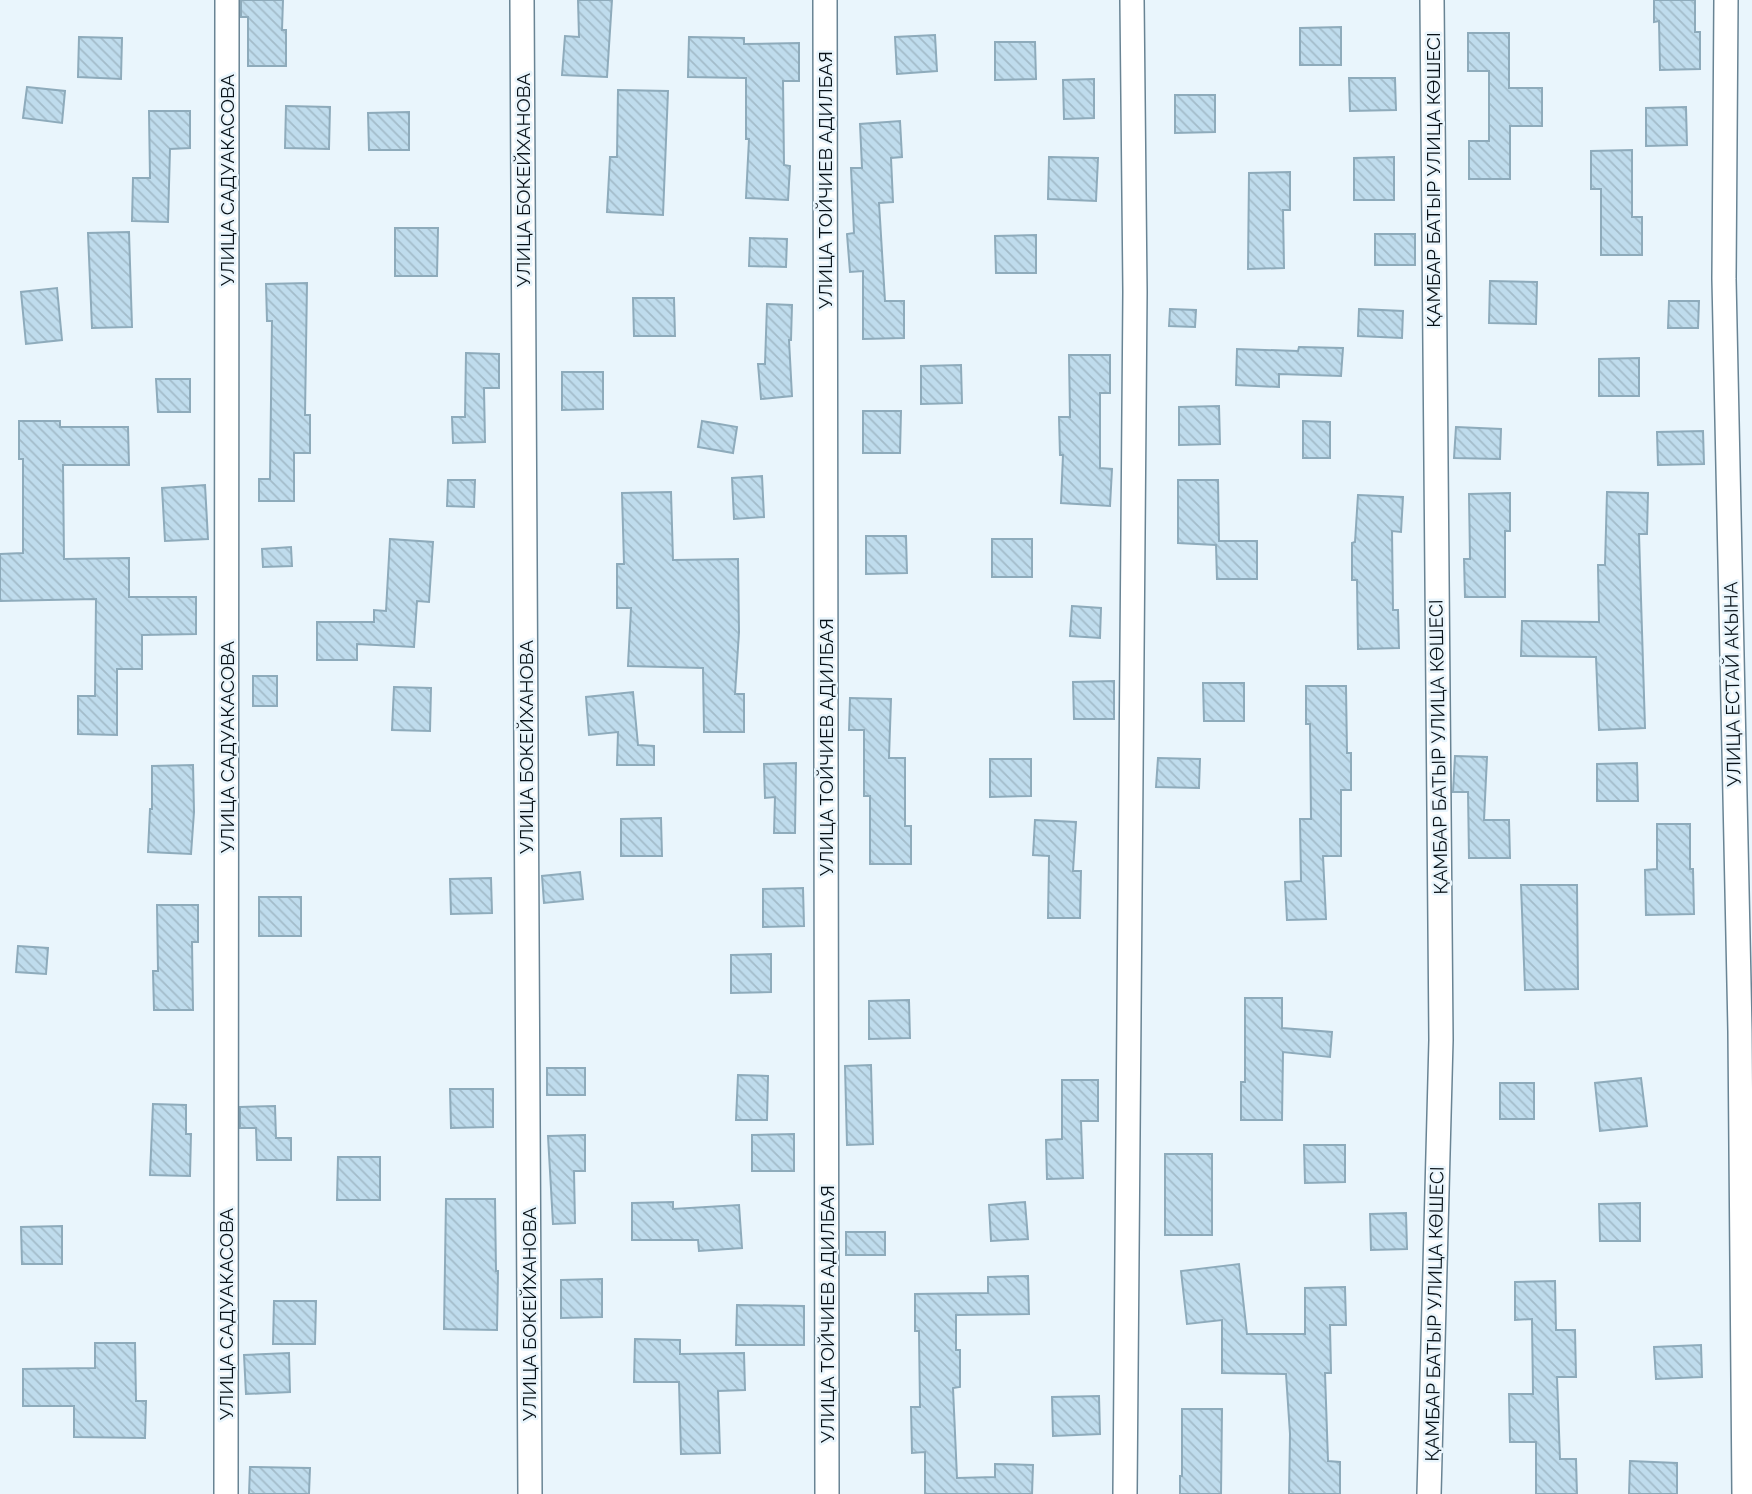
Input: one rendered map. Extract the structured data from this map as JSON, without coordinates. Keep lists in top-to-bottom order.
{
  "streets": {
    "street": [
      "УЛИЦА САДУАКАСОВА",
      "УЛИЦА БОКЕЙХАНОВА",
      "УЛИЦА ТОЙЧИЕВ АДИЛБАЯ",
      "ҚАМБАР БАТЫР УЛИЦА КӨШЕСІ",
      "УЛИЦА ЕСТАЙ АКЫНА"
    ]
  }
}
